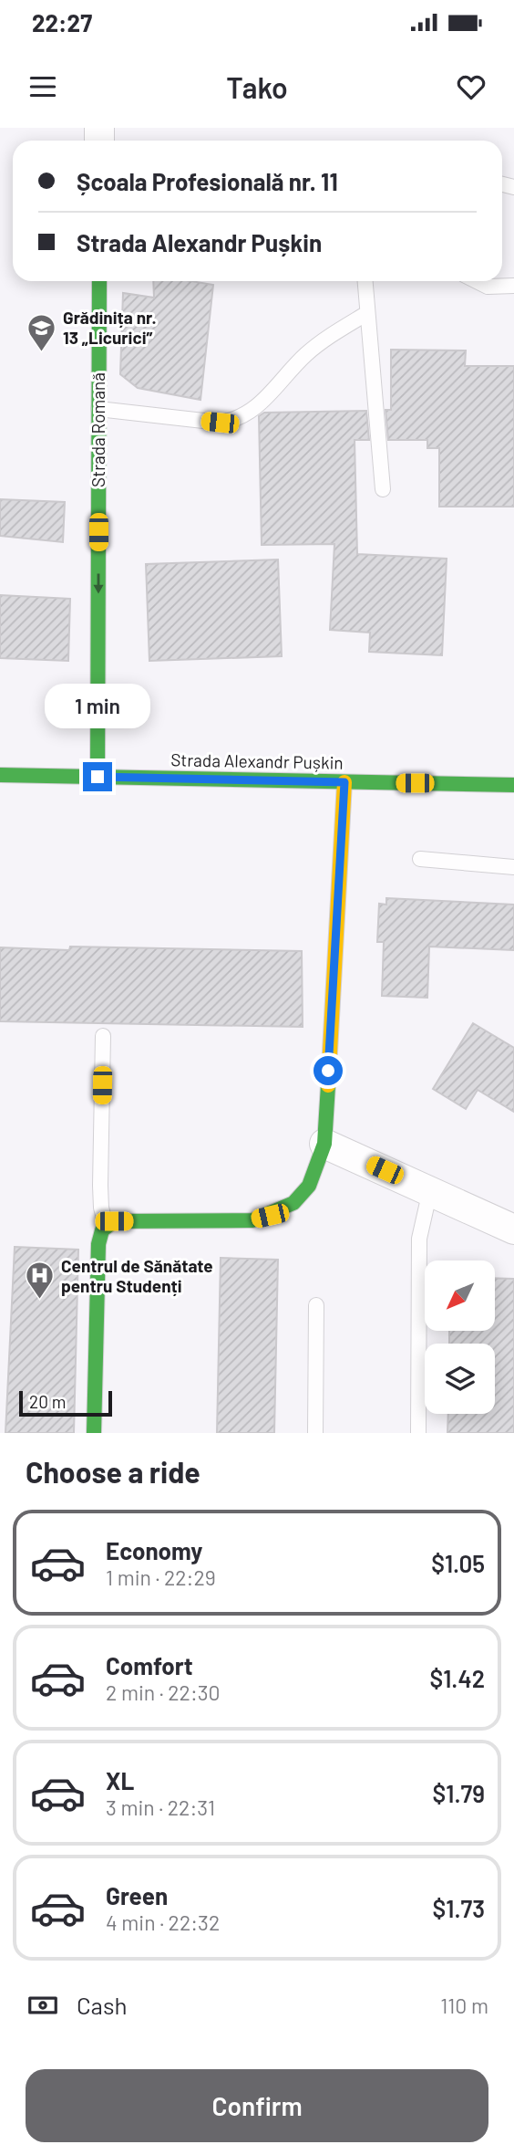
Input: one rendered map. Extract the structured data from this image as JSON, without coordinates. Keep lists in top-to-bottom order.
{
  "streets": {
    "street": ["Strada Romană", "Strada Alexandr Pușkin"]
  },
  "crossings": [
    ["Strada Romană", "Strada Alexandr Pușkin"]
  ],
  "one_way": ["Strada Romană"],
  "places": {
    "school or university": ["Grădinița nr. 13 „Licurici”"],
    "hospital": ["Centrul de Sănătate pentru Studenți"]
  },
  "scale_bar": "20 m",
  "north": "bottom left",
  "page": {
    "status": "22:27",
    "header": "Tako",
    "banner": ["Școala Profesională nr. 11", "Strada Alexandr Pușkin"],
    "bubble": "1 min",
    "scale": "20 m",
    "heading": "Choose a ride",
    "list": [
      {
        "name": "Economy",
        "note": "1 min · 22:29",
        "value": "$1.05"
      },
      {
        "name": "Comfort",
        "note": "2 min · 22:30",
        "value": "$1.42"
      },
      {
        "name": "XL",
        "note": "3 min · 22:31",
        "value": "$1.79"
      },
      {
        "name": "Green",
        "note": "4 min · 22:32",
        "value": "$1.73"
      }
    ],
    "pay": ["Cash", "110 m"],
    "buttons": "Confirm"
  }
}
